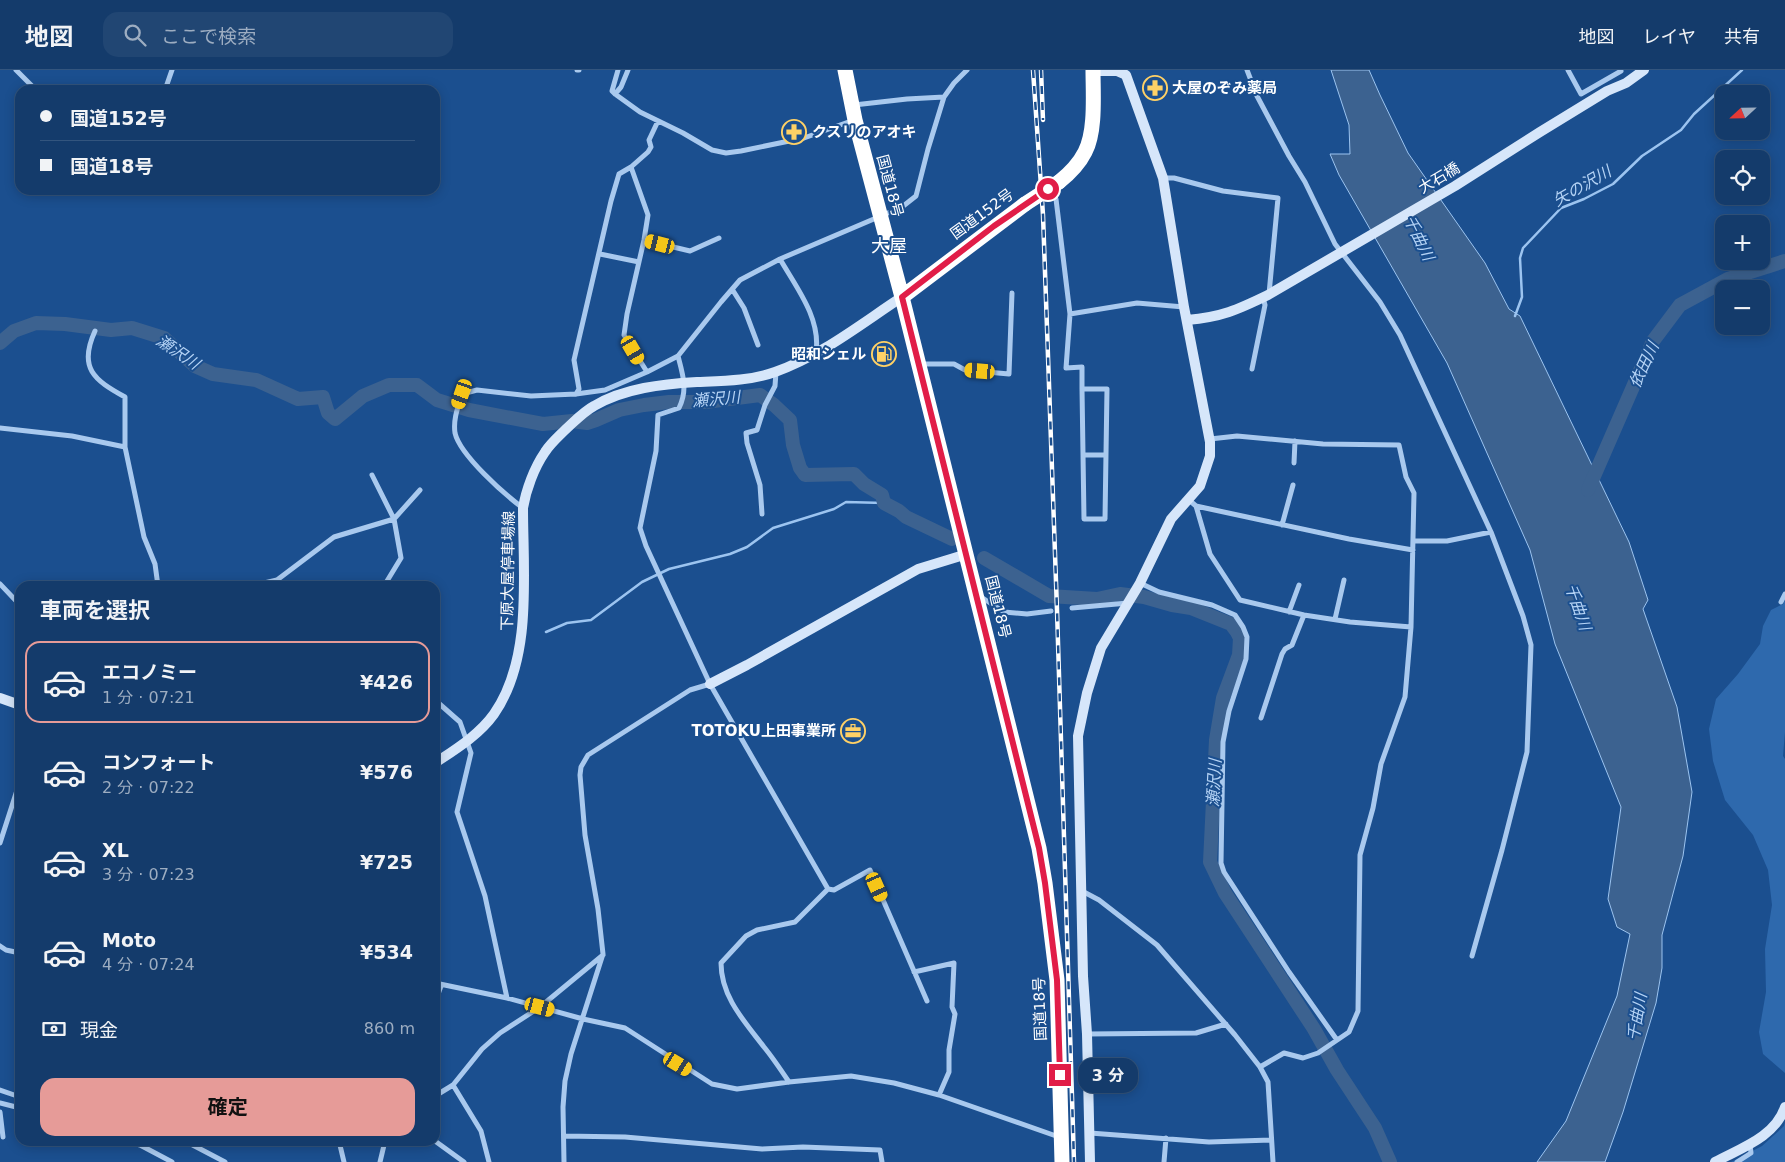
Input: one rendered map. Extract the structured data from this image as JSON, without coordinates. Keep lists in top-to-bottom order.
{
  "streets": {
    "highway": ["国道18号", "国道152号"],
    "street": ["大石橋", "下原大屋停車場線"]
  },
  "crossings": [
    ["国道18号", "国道152号"],
    ["国道18号", "下原大屋停車場線"],
    ["国道152号", "下原大屋停車場線"]
  ],
  "districts": ["大屋"],
  "water": [
    "矢の沢川",
    "千曲川",
    "瀬沢川",
    "依田川"
  ],
  "places": {
    "pharmacy": ["大屋のぞみ薬局", "クスリのアオキ"],
    "fuel station": ["昭和シェル"],
    "office": ["TOTOKU上田事業所"]
  },
  "north": "left",
  "page": {
    "header": "地図",
    "search": "ここで検索",
    "nav": ["地図", "レイヤ", "共有"],
    "map_buttons": ["+", "−"],
    "banner": ["国道152号", "国道18号"],
    "heading": "車両を選択",
    "list": [
      {
        "name": "エコノミー",
        "note": "1 分 · 07:21",
        "value": "¥426"
      },
      {
        "name": "コンフォート",
        "note": "2 分 · 07:22",
        "value": "¥576"
      },
      {
        "name": "XL",
        "note": "3 分 · 07:23",
        "value": "¥725"
      },
      {
        "name": "Moto",
        "note": "4 分 · 07:24",
        "value": "¥534"
      }
    ],
    "pay": ["現金", "860 m"],
    "bubble": "3 分",
    "buttons": "確定"
  }
}
